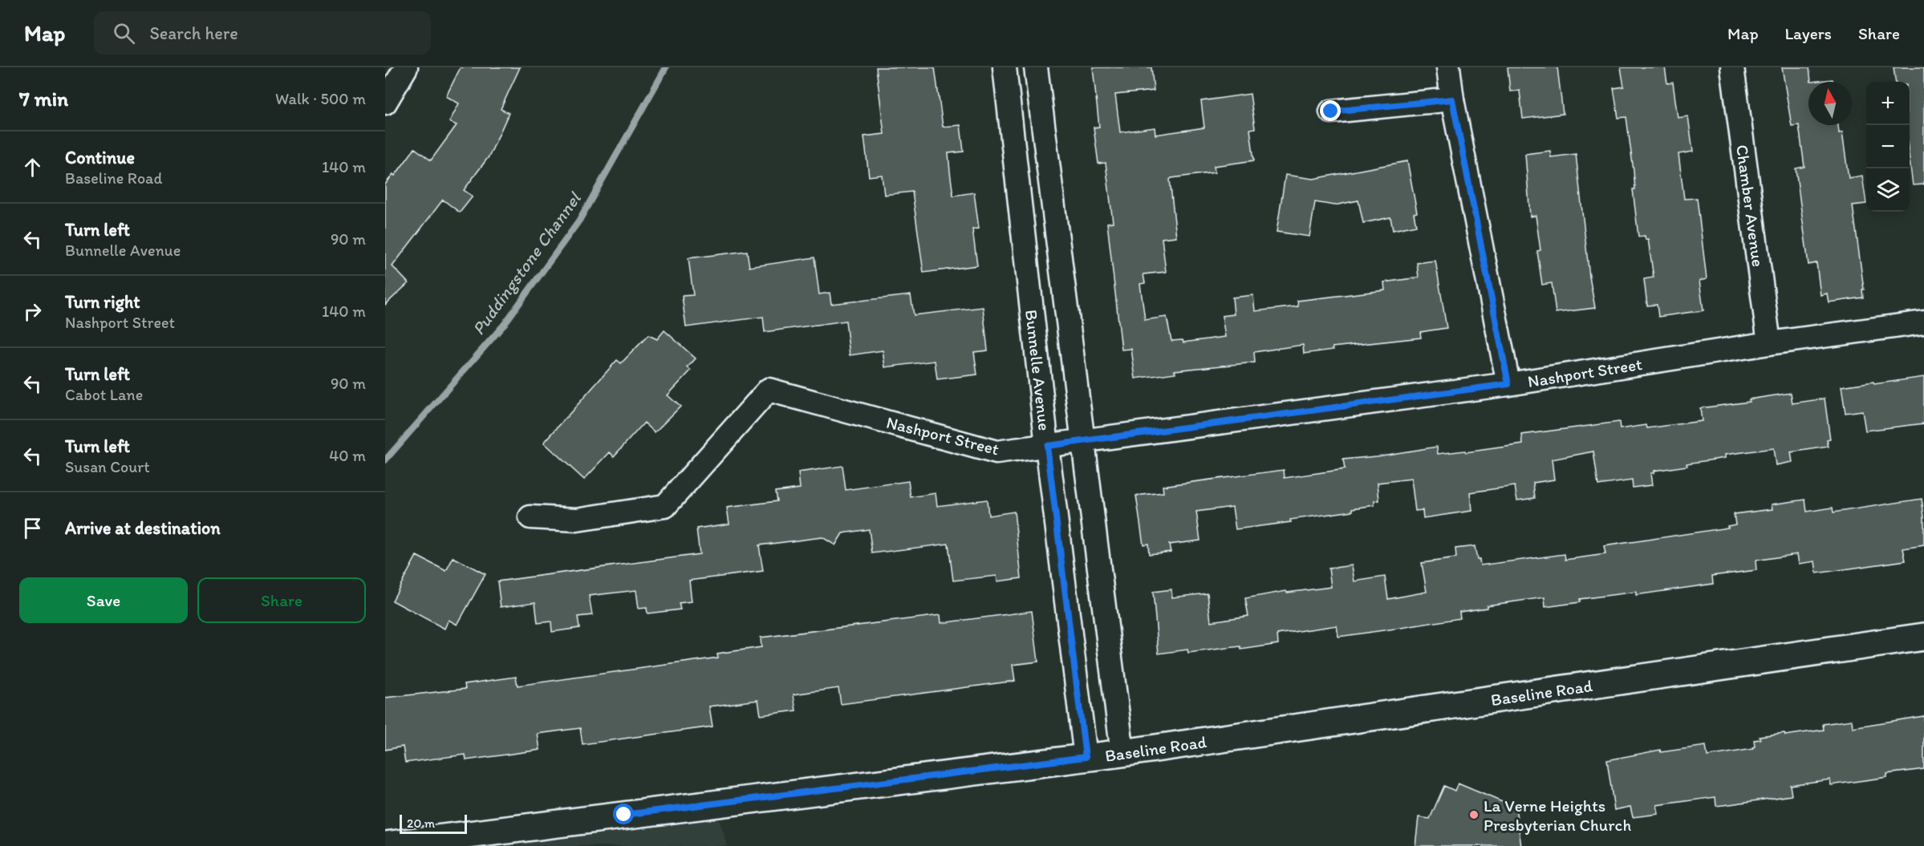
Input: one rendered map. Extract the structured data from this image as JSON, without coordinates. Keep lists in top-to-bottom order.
{
  "streets": {
    "main road": ["Baseline Road"],
    "street": ["Chamber Avenue", "Bunnelle Avenue", "Nashport Street"]
  },
  "crossings": [
    ["Chamber Avenue", "Nashport Street"],
    ["Bunnelle Avenue", "Nashport Street"],
    ["Bunnelle Avenue", "Baseline Road"]
  ],
  "water": ["Puddingstone Channel"],
  "places": ["La Verne Heights Presbyterian Church"],
  "scale_bar": "20 m",
  "north": "top",
  "page": {
    "header": "Map",
    "search": "Search here",
    "nav": ["Map", "Layers", "Share"],
    "heading": ["7 min", "Walk · 500 m"],
    "map_buttons": ["+", "−"],
    "list": [
      ["Continue", "Baseline Road", "140 m"],
      ["Turn left", "Bunnelle Avenue", "90 m"],
      ["Turn right", "Nashport Street", "140 m"],
      ["Turn left", "Cabot Lane", "90 m"],
      ["Turn left", "Susan Court", "40 m"],
      "Arrive at destination"
    ],
    "buttons": ["Save", "Share"],
    "scale": "20 m"
  }
}
